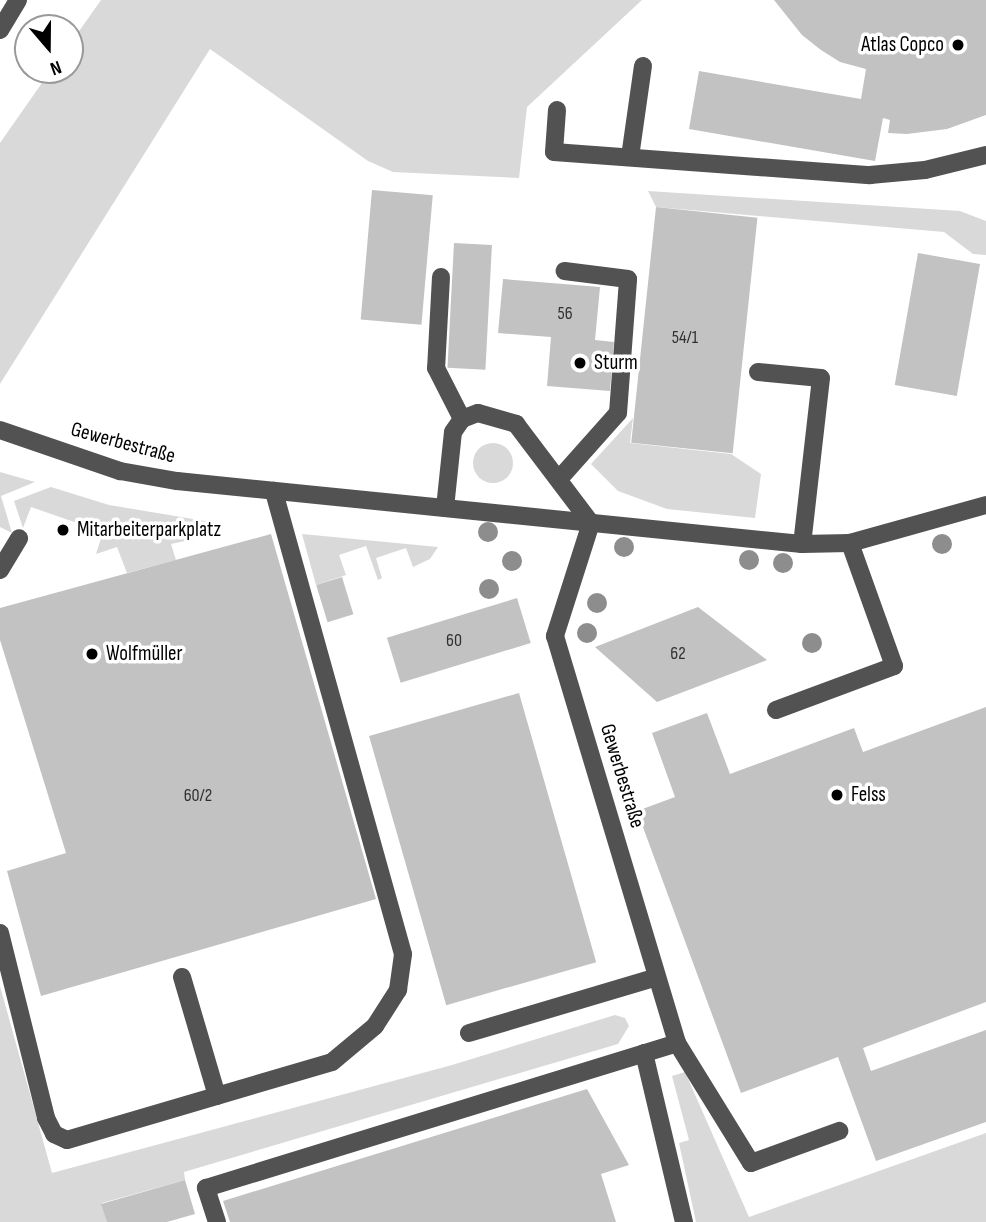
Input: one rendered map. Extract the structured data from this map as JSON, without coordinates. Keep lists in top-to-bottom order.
{
  "streets": {
    "street": ["Gewerbestraße"]
  },
  "places": [
    "Atlas Copco",
    "Sturm",
    "Mitarbeiterparkplatz",
    "Wolfmüller",
    "Felss"
  ],
  "house_numbers": [
    "56",
    "54/1",
    "60",
    "62",
    "60/2"
  ],
  "north": "bottom"
}
